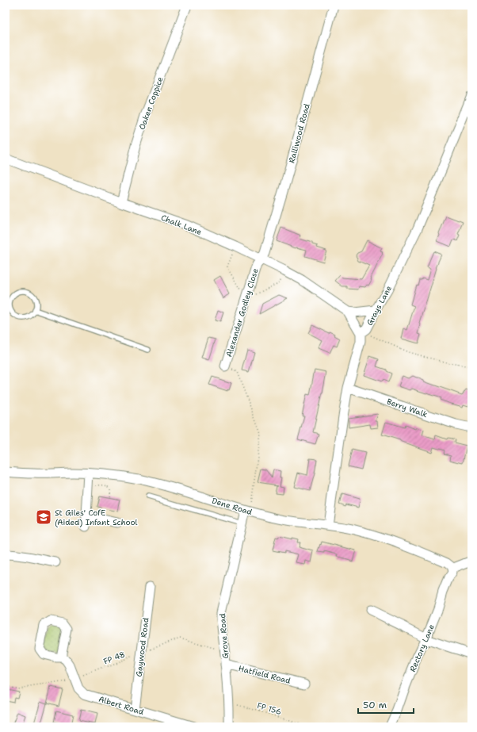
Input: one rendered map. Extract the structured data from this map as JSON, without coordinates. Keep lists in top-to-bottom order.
{
  "streets": {
    "street": [
      "Oaken Coppice",
      "Ralliwood Road",
      "Chalk Lane",
      "Grays Lane",
      "Alexander Godley Close",
      "Berry Walk",
      "Dene Road",
      "Grove Road",
      "Gaywood Road",
      "Rectory Lane",
      "Hatfield Road",
      "Albert Road"
    ],
    "path": ["FP 48", "FP 156"]
  },
  "crossings": [
    ["Oaken Coppice", "Chalk Lane"],
    ["Ralliwood Road", "Chalk Lane"],
    ["Ralliwood Road", "Alexander Godley Close"],
    ["Chalk Lane", "Grays Lane"],
    ["Chalk Lane", "Alexander Godley Close"],
    ["Grays Lane", "Berry Walk"],
    ["Grays Lane", "Dene Road"],
    ["Dene Road", "Grove Road"],
    ["Dene Road", "Rectory Lane"],
    ["Grove Road", "FP 48"],
    ["Grove Road", "Hatfield Road"],
    ["Grove Road", "FP 156"],
    ["Gaywood Road", "FP 48"],
    ["Gaywood Road", "Albert Road"],
    ["FP 48", "Albert Road"]
  ],
  "places": {
    "school or university": ["St Giles' CofE (Aided) Infant School"]
  },
  "scale_bar": "50 m"
}
